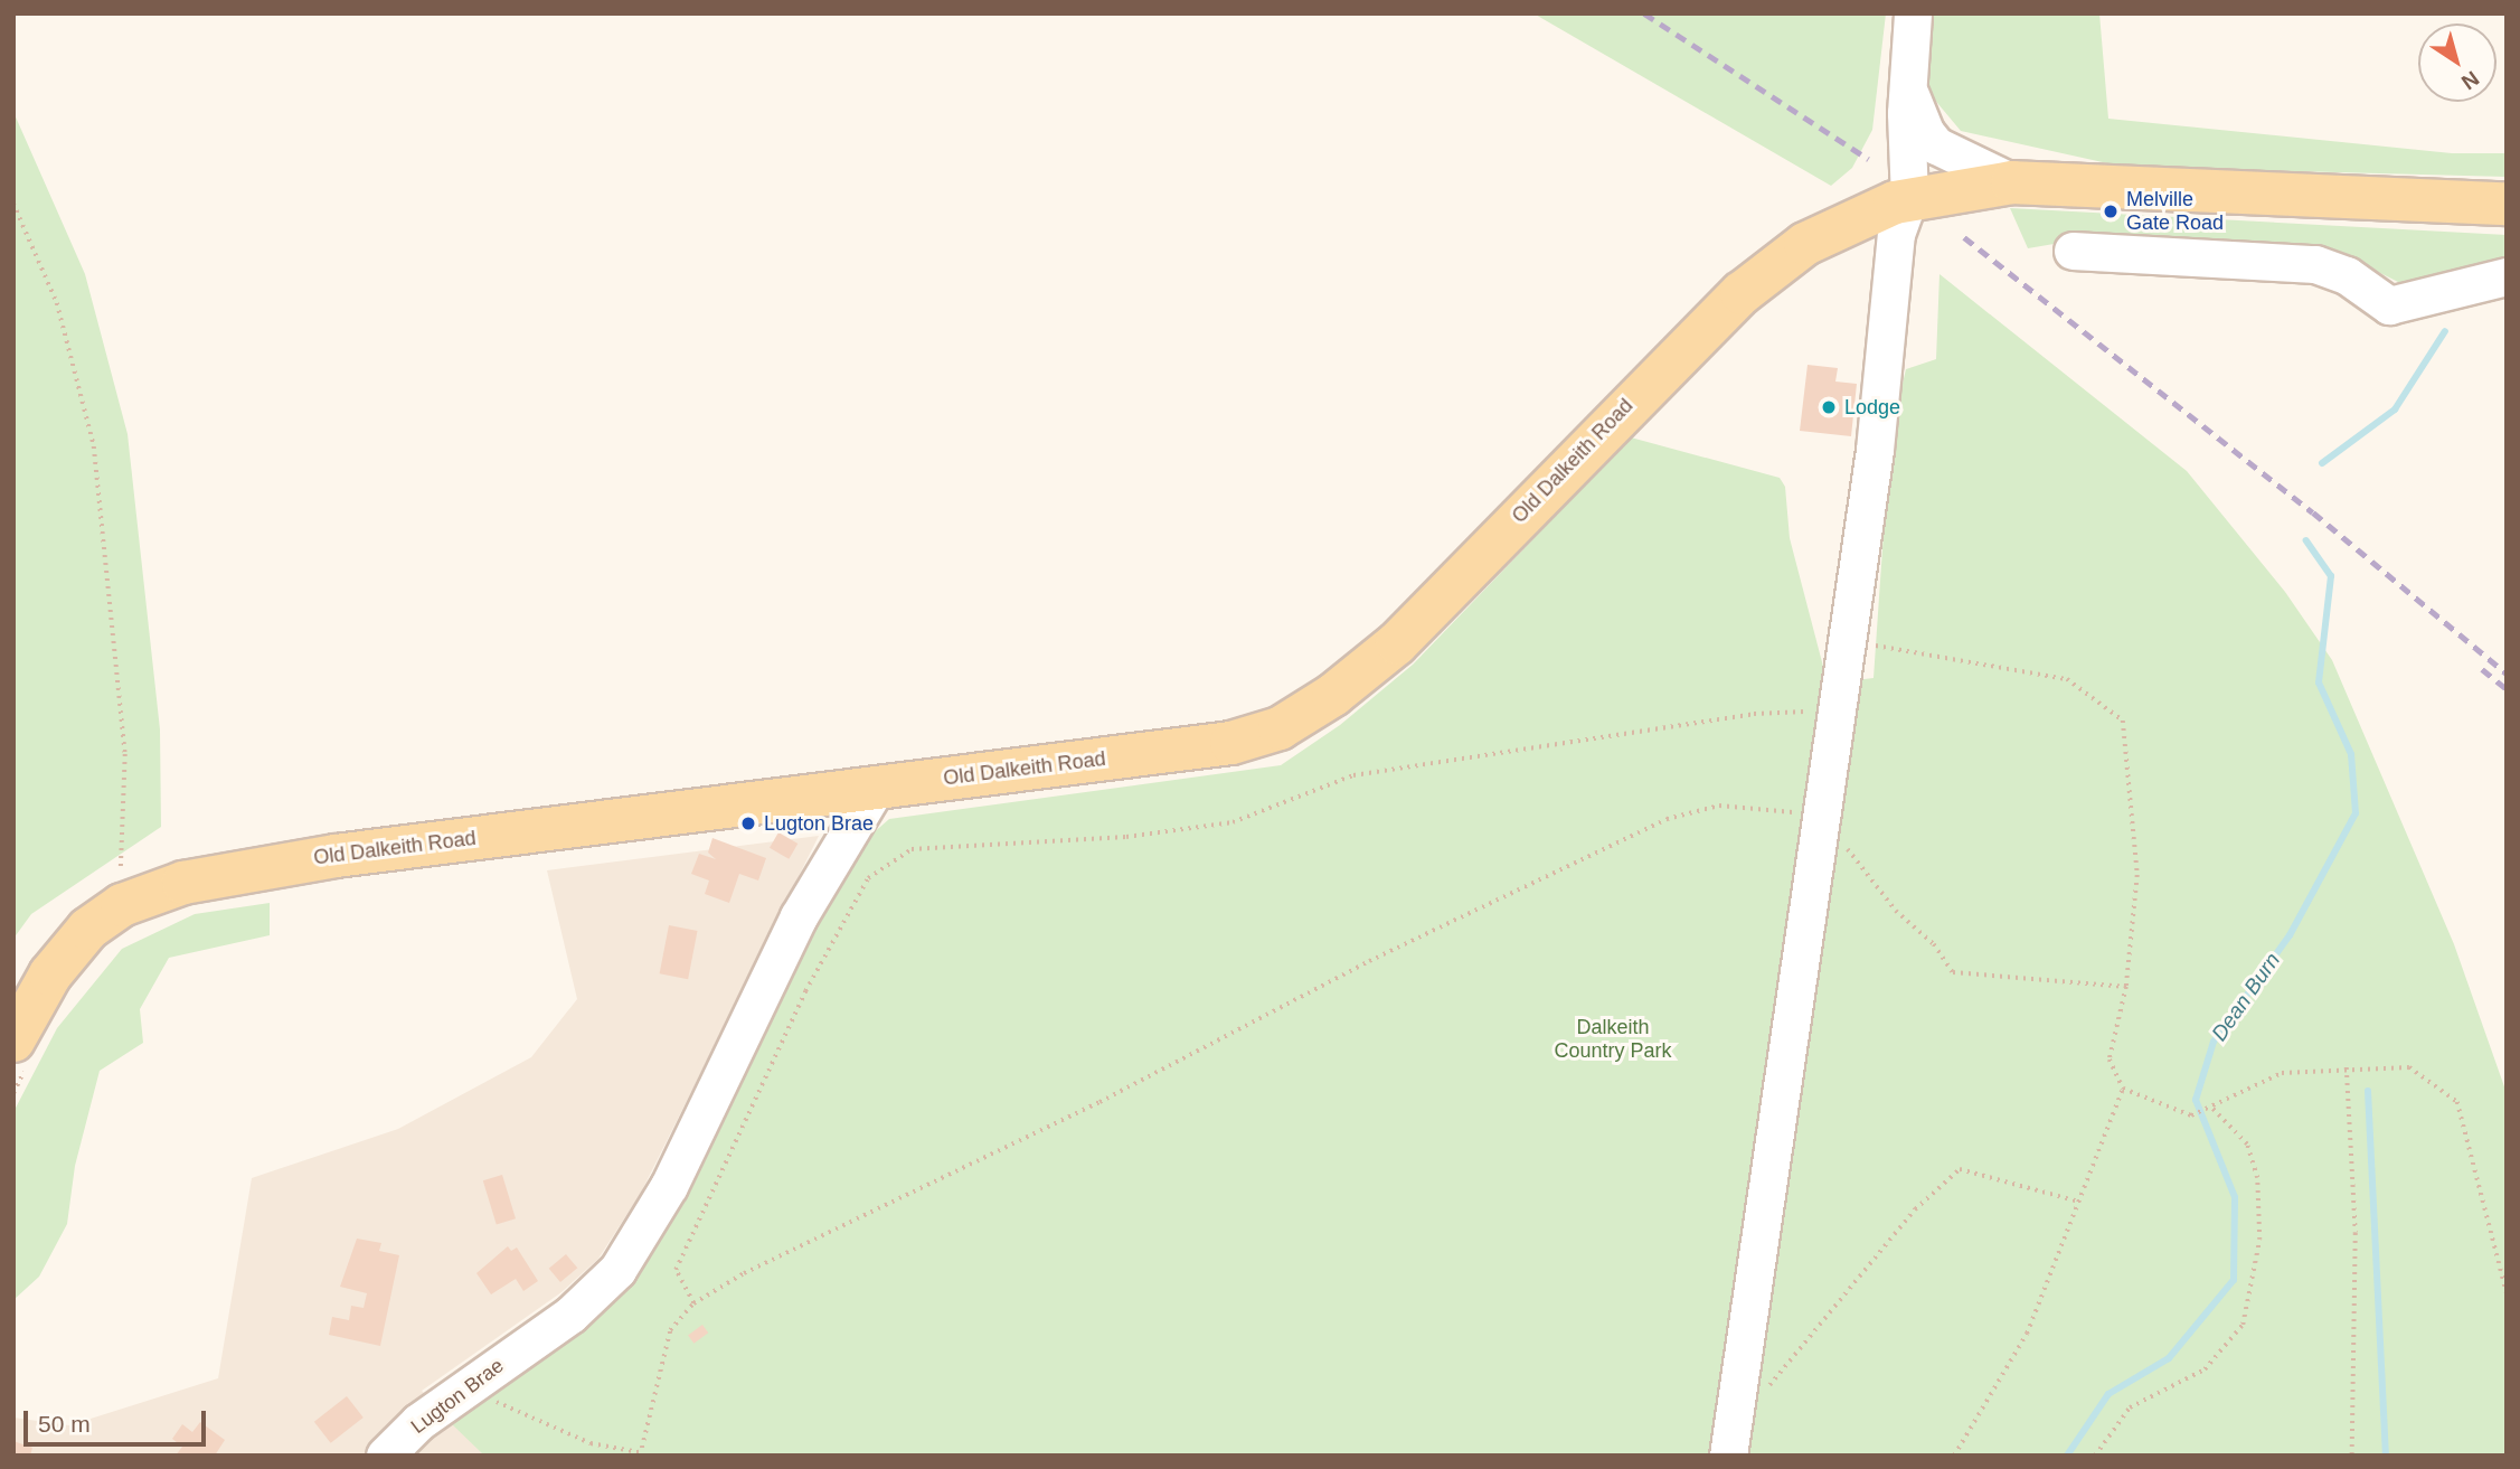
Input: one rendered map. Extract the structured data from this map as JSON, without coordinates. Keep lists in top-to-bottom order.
{
  "streets": {
    "main road": ["Old Dalkeith Road"],
    "street": ["Lugton Brae"]
  },
  "crossings": [
    ["Old Dalkeith Road", "Lugton Brae"]
  ],
  "water": ["Dean Burn"],
  "parks": ["Dalkeith Country Park"],
  "places": ["Melville Gate Road", "Lodge", "Lugton Brae"],
  "scale_bar": "50 m",
  "north": "bottom right"
}
